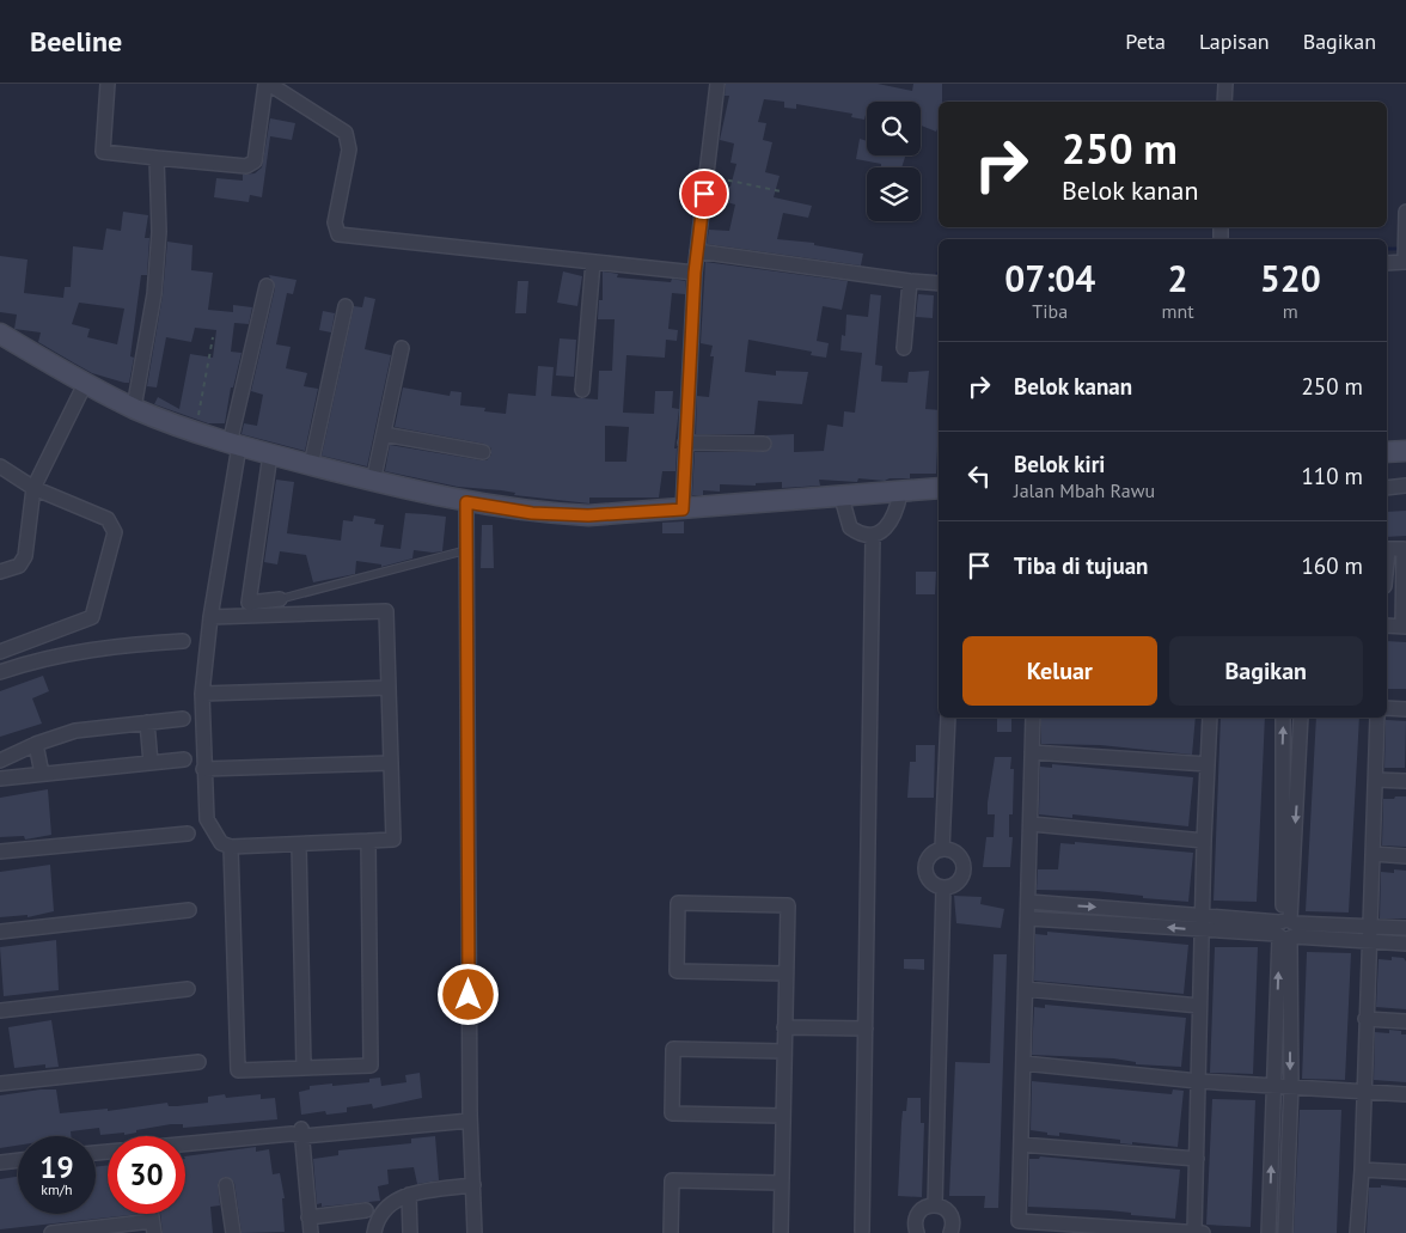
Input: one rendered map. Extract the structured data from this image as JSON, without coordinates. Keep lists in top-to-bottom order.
{
  "page": {
    "header": "Beeline",
    "nav": ["Peta", "Lapisan", "Bagikan"],
    "turn": ["250 m", "Belok kanan"],
    "eta": [
      "07:04",
      "Tiba",
      "2",
      "mnt",
      "520",
      "m"
    ],
    "list": [
      {
        "name": "Belok kanan",
        "value": "250 m"
      },
      {
        "name": "Belok kiri",
        "note": "Jalan Mbah Rawu",
        "value": "110 m"
      },
      {
        "name": "Tiba di tujuan",
        "value": "160 m"
      }
    ],
    "buttons": ["Keluar", "Bagikan"],
    "speed": "19 km/h",
    "limit": "30"
  }
}
